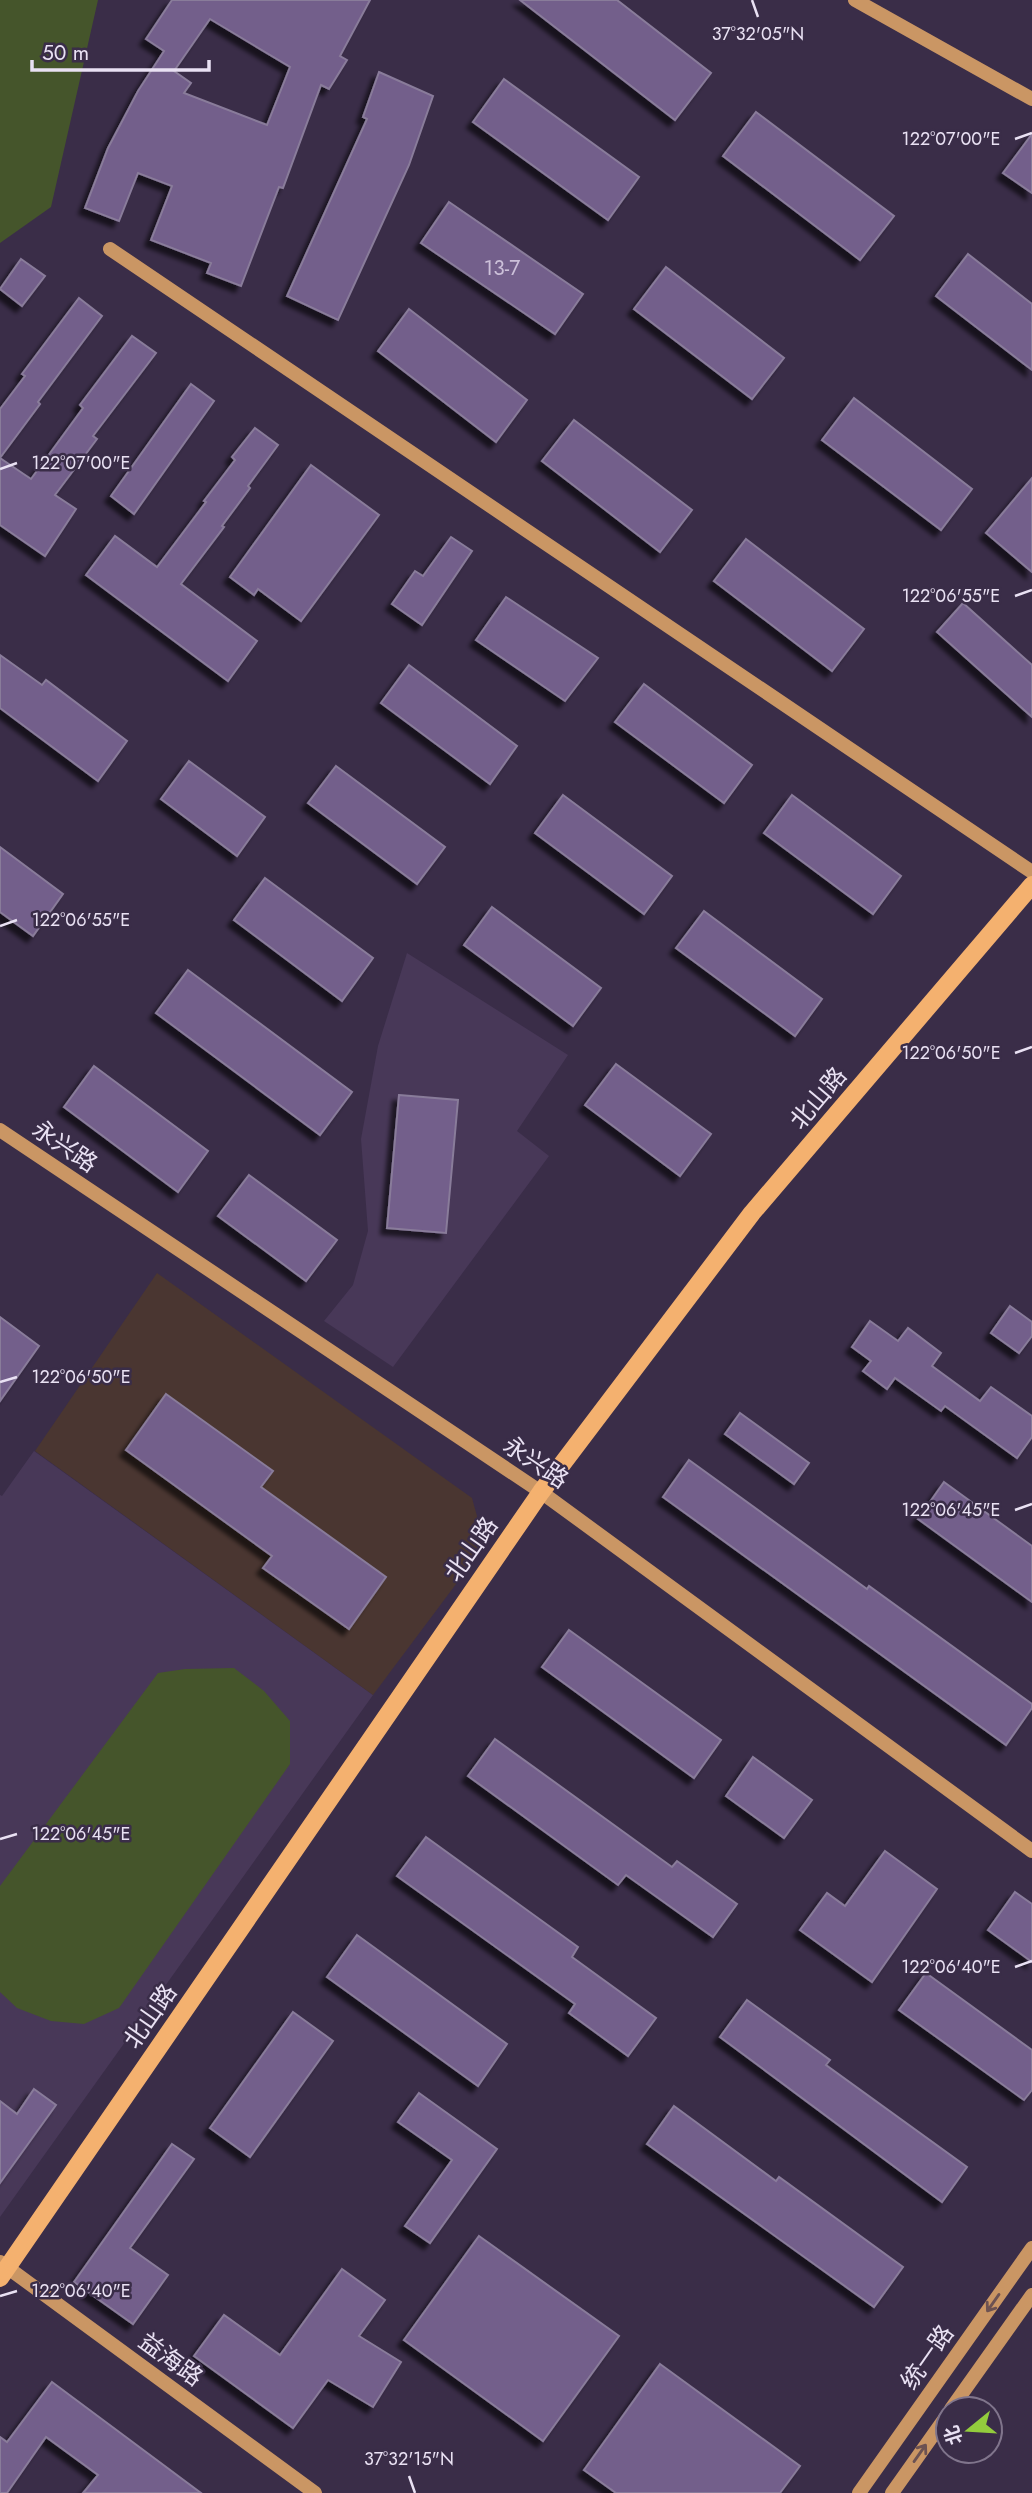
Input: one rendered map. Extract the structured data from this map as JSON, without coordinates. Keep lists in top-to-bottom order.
{
  "streets": {
    "main road": ["北山路"],
    "street": ["永兴路", "统一路", "益海路"]
  },
  "crossings": [
    ["北山路", "永兴路"],
    ["北山路", "益海路"]
  ],
  "house_numbers": ["13-7"],
  "scale_bar": "50 m",
  "north": "left",
  "coordinates": [
    "37°32'05\"N",
    "122°07'00\"E",
    "122°06'55\"E",
    "122°06'50\"E",
    "122°06'45\"E",
    "122°06'40\"E",
    "37°32'15\"N"
  ]
}
